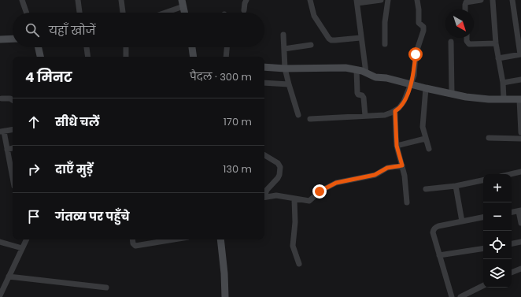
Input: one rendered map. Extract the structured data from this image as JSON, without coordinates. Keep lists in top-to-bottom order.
{
  "north": "bottom right",
  "page": {
    "search": "यहाँ खोजें",
    "heading": ["4 मिनट", "पैदल · 300 m"],
    "list": [
      ["सीधे चलें", "170 m"],
      ["दाएँ मुड़ें", "130 m"],
      "गंतव्य पर पहुँचे"
    ],
    "map_buttons": ["+", "−"]
  }
}
